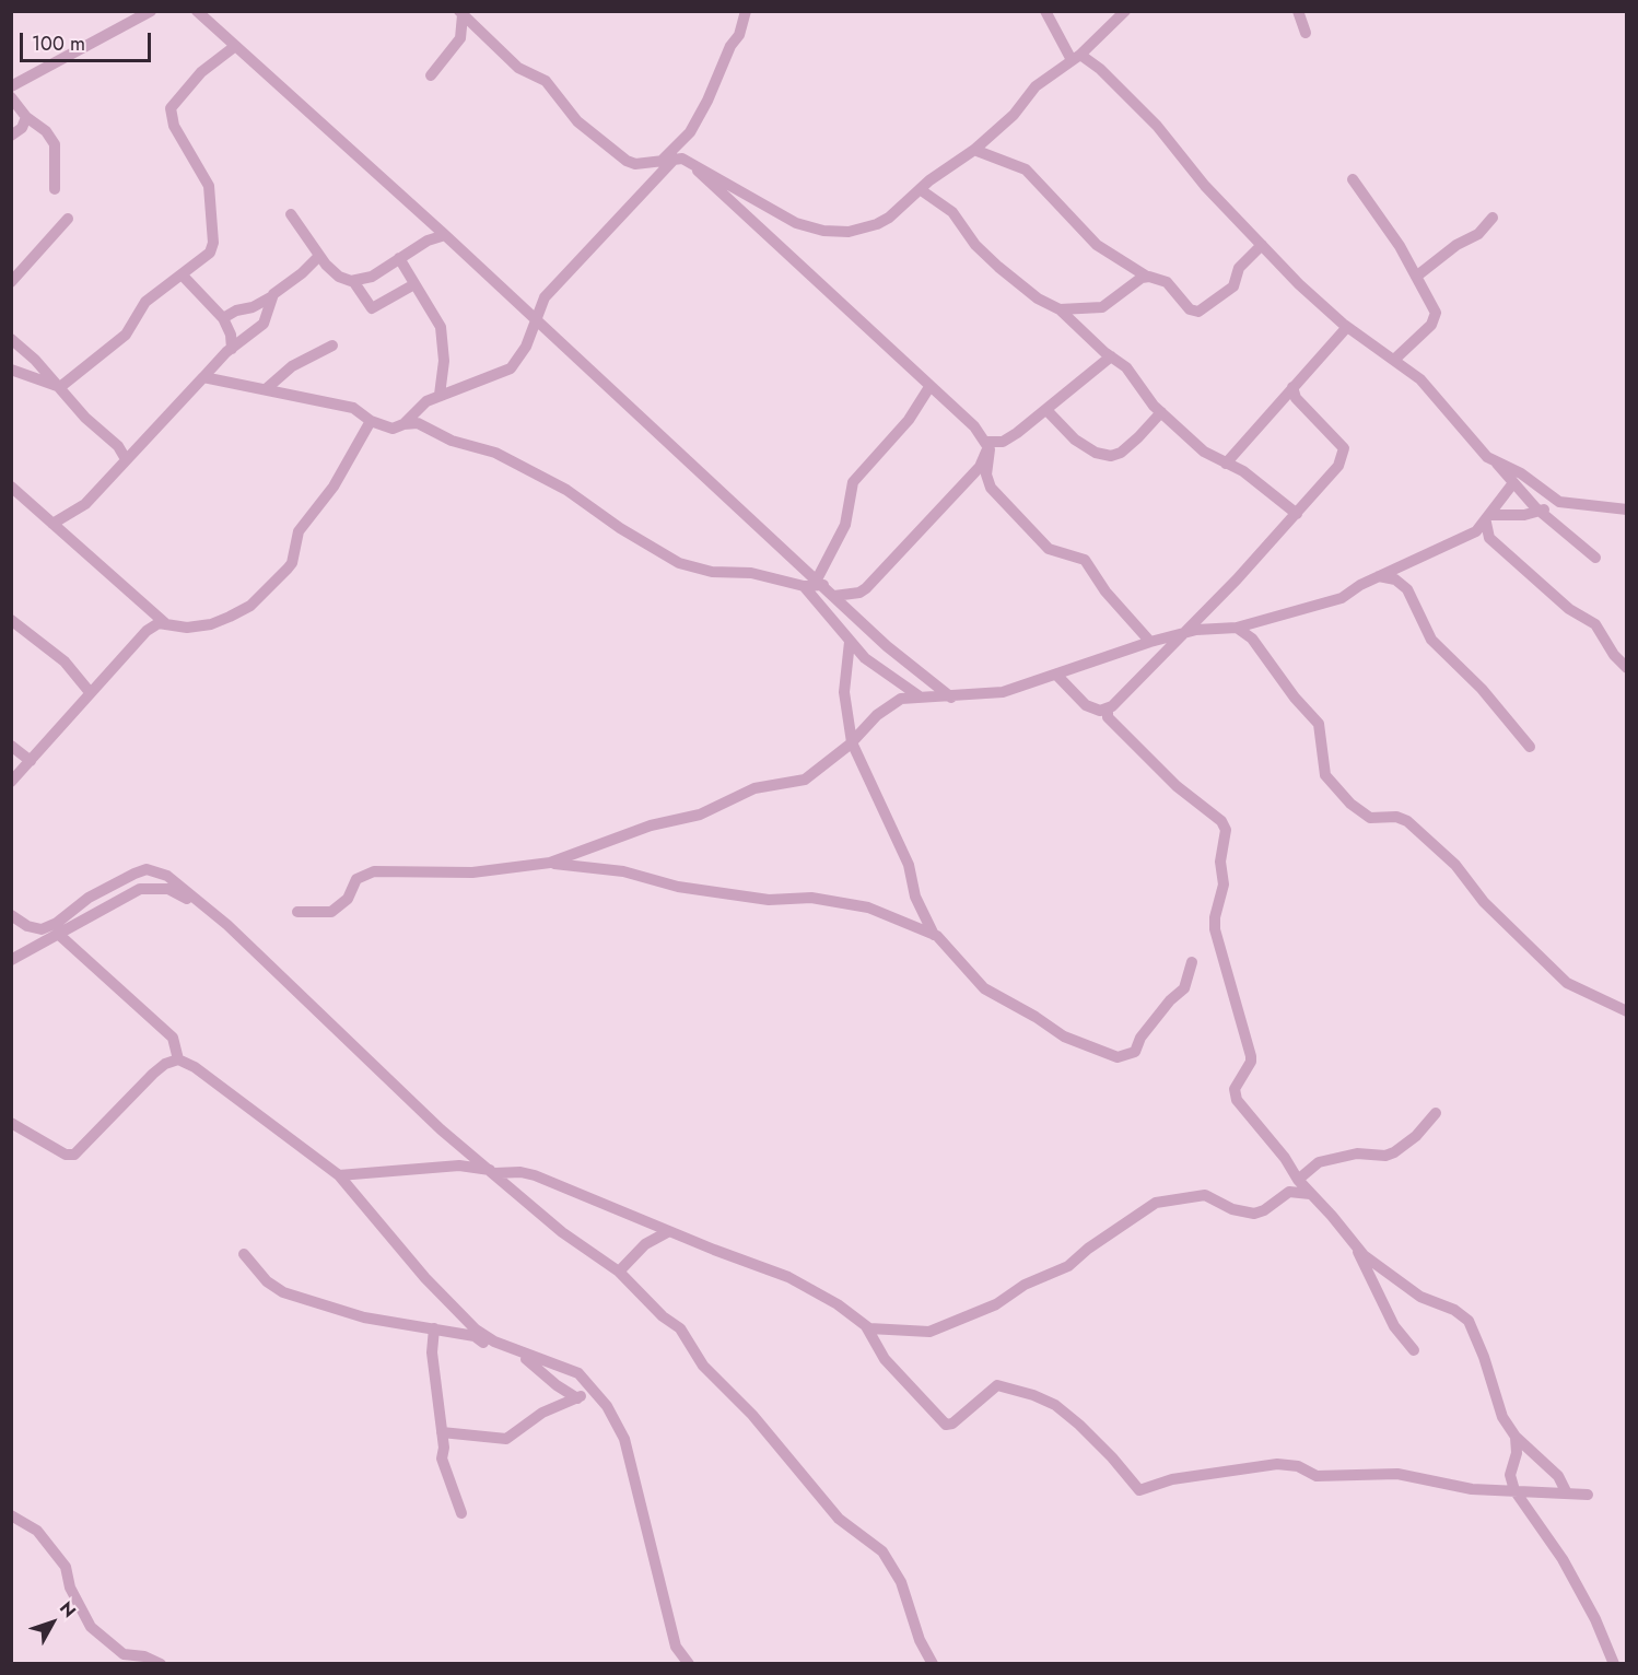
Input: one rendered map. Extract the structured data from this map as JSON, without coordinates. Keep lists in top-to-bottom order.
{
  "scale_bar": "100 m",
  "north": "top right"
}
